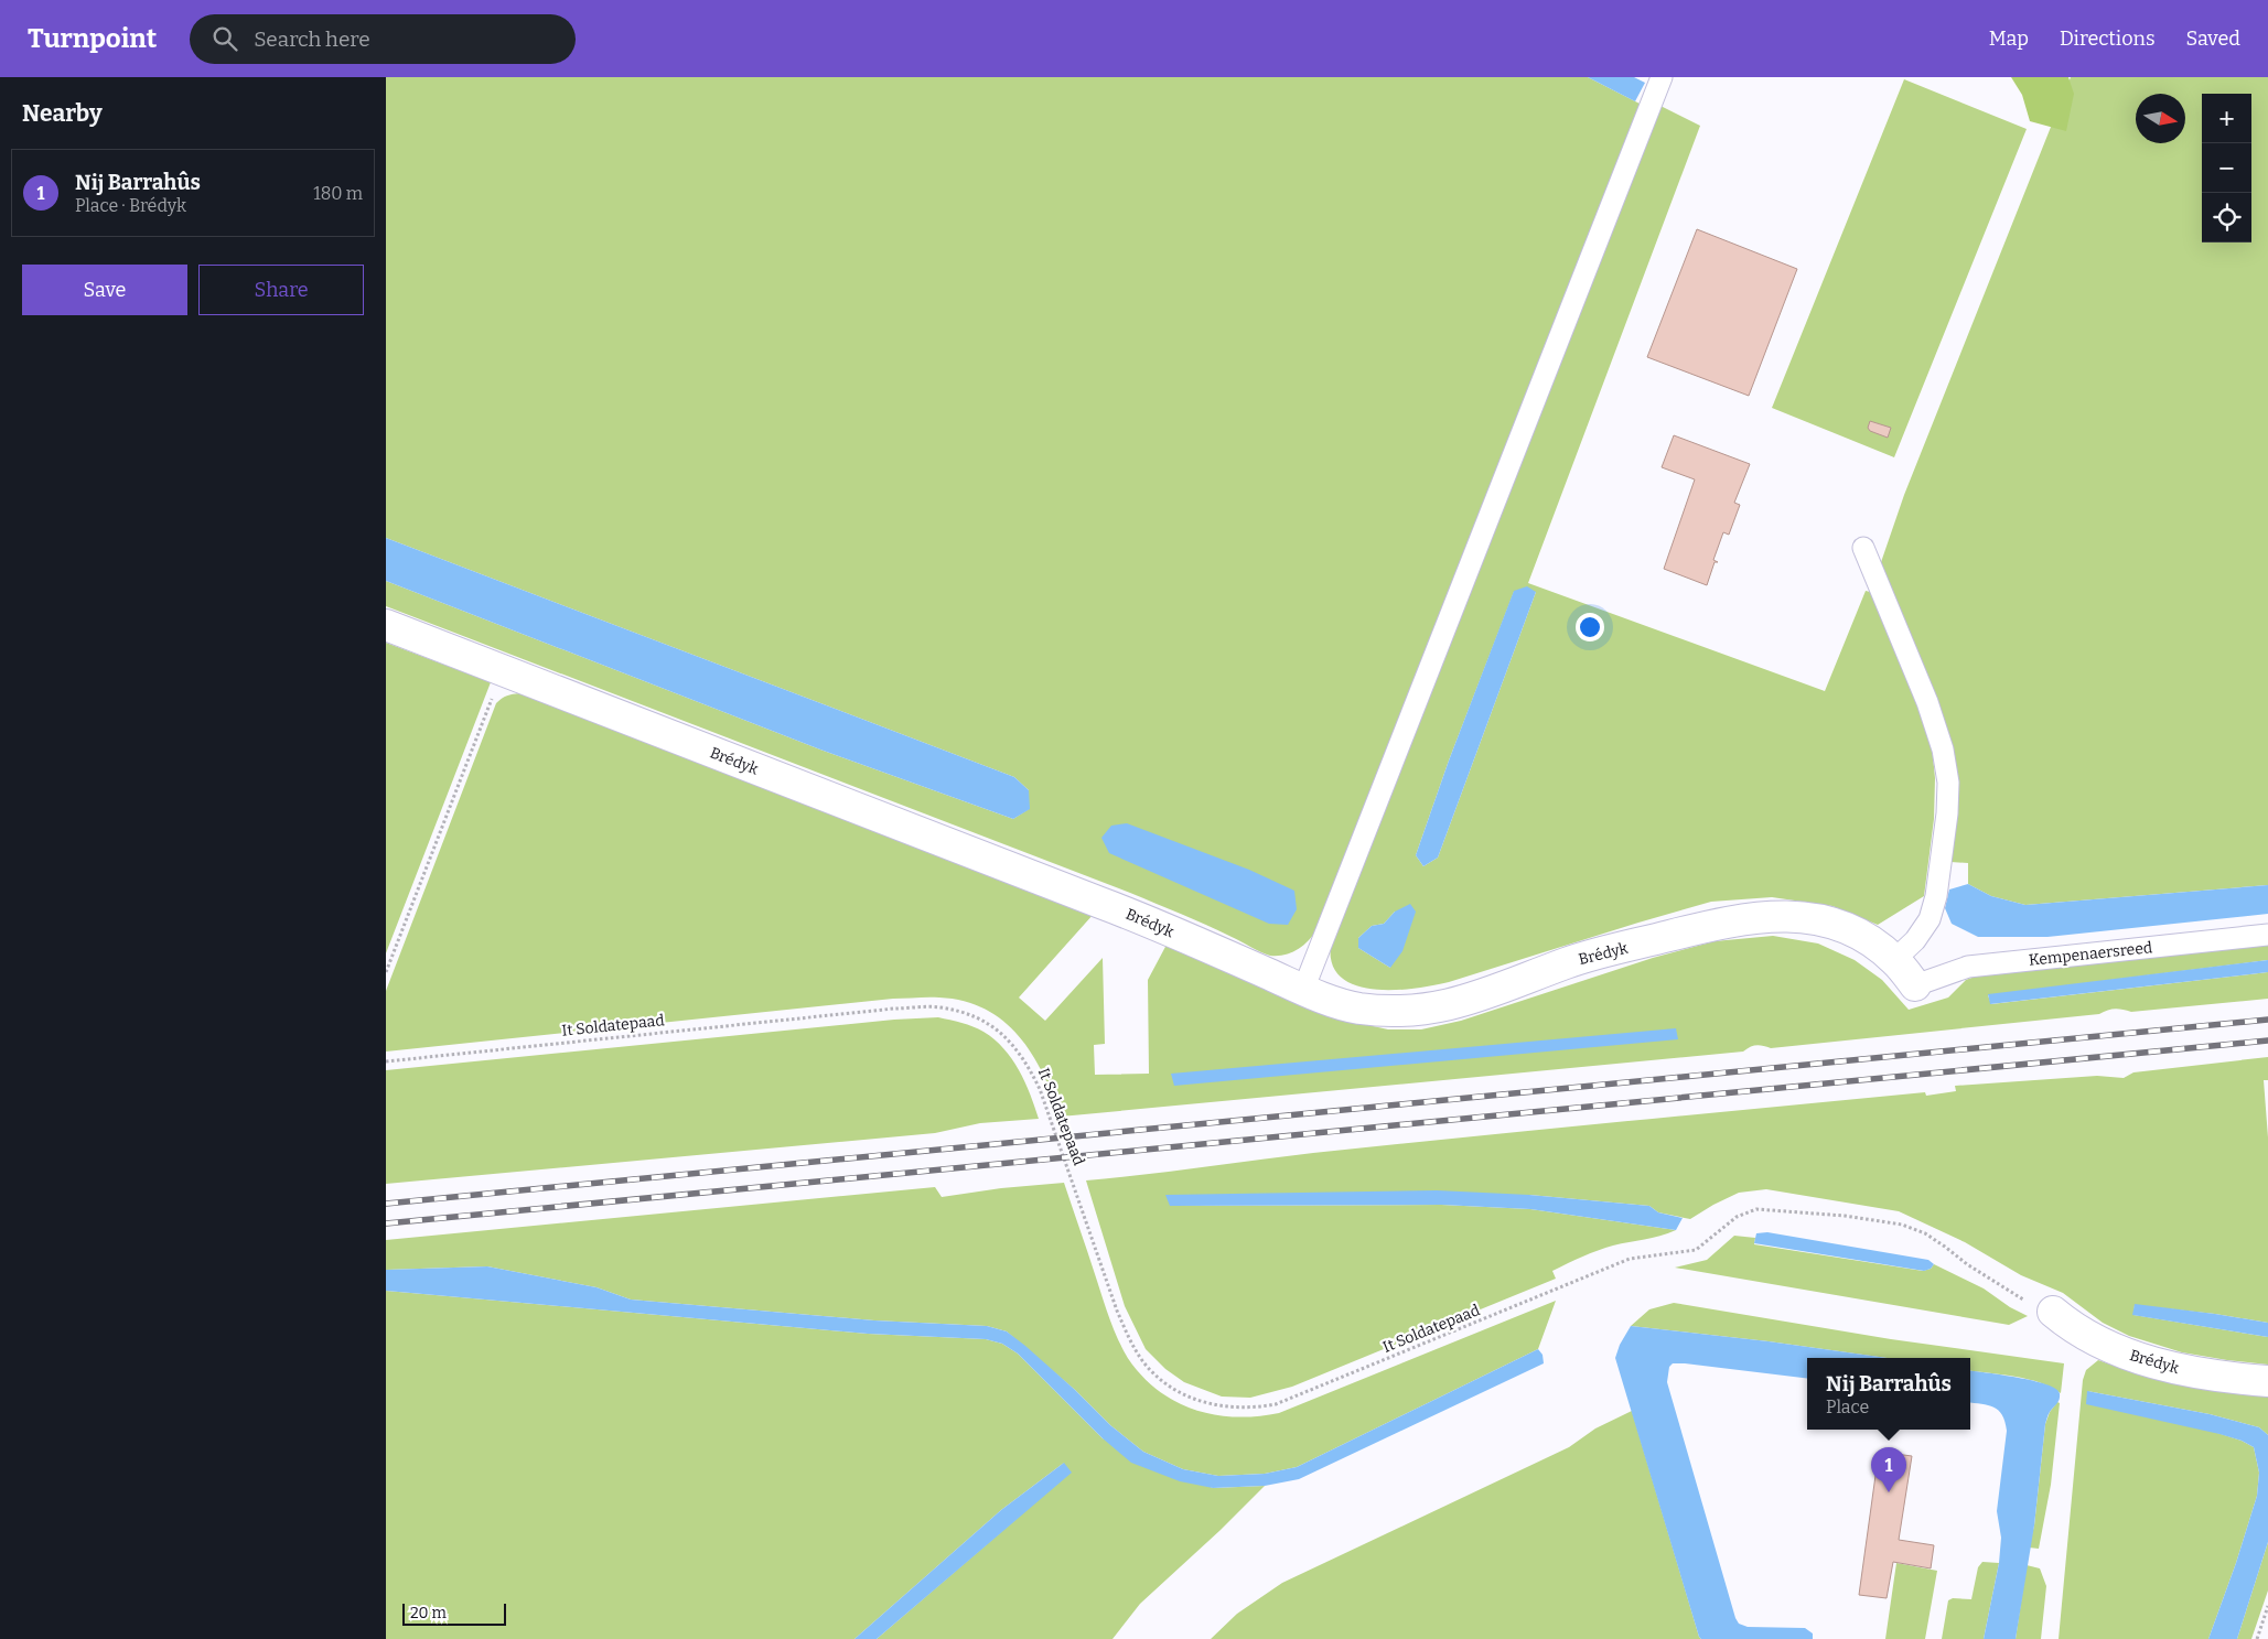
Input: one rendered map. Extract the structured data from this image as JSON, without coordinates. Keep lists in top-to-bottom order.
{
  "streets": {
    "street": ["Brédyk"],
    "lane": ["Kempenaersreed"],
    "path": ["It Soldatepaad"]
  },
  "crossings": [
    ["Brédyk", "Kempenaersreed"],
    ["Brédyk", "It Soldatepaad"]
  ],
  "scale_bar": "20 m",
  "north": "right",
  "page": {
    "header": "Turnpoint",
    "search": "Search here",
    "nav": ["Map", "Directions", "Saved"],
    "heading": "Nearby",
    "map_buttons": ["+", "−"],
    "list": [
      {
        "mark": "1",
        "name": "Nij Barrahûs",
        "note": "Place · Brédyk",
        "value": "180 m"
      }
    ],
    "buttons": ["Save", "Share"],
    "popup": ["Nij Barrahûs", "Place"],
    "pins": "1",
    "scale": "20 m"
  }
}
